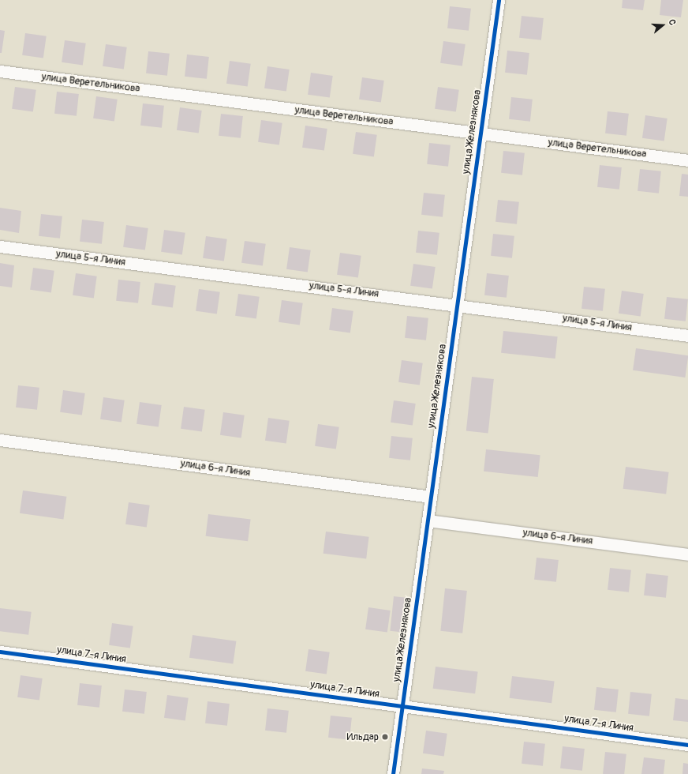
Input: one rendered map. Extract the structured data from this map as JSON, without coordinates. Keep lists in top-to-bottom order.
{
  "streets": {
    "street": [
      "улица Веретельникова",
      "улица Железнякова",
      "улица 5-я Линия",
      "улица 6-я Линия",
      "улица 7-я Линия"
    ]
  },
  "crossings": [
    ["улица Веретельникова", "улица Железнякова"],
    ["улица Железнякова", "улица 5-я Линия"],
    ["улица Железнякова", "улица 6-я Линия"],
    ["улица Железнякова", "улица 7-я Линия"]
  ],
  "places": ["Ильдар"],
  "north": "right"
}
